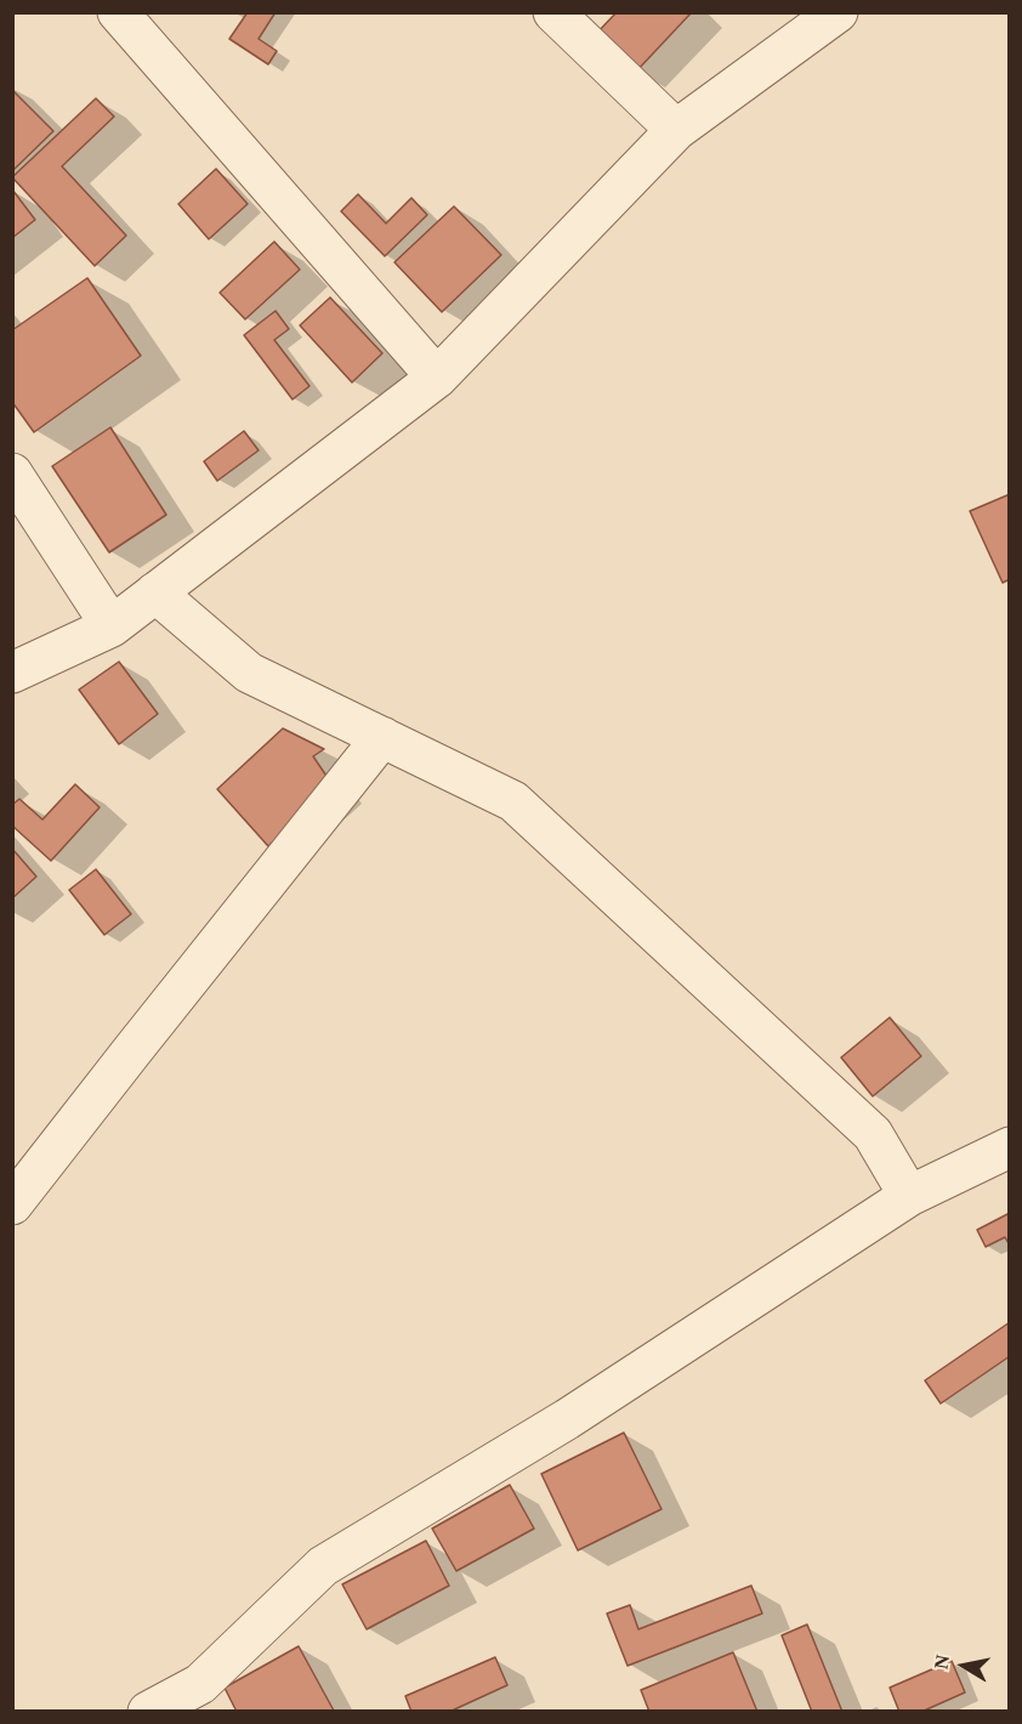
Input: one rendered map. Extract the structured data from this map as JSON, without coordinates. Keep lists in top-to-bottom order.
{
  "north": "left"
}
